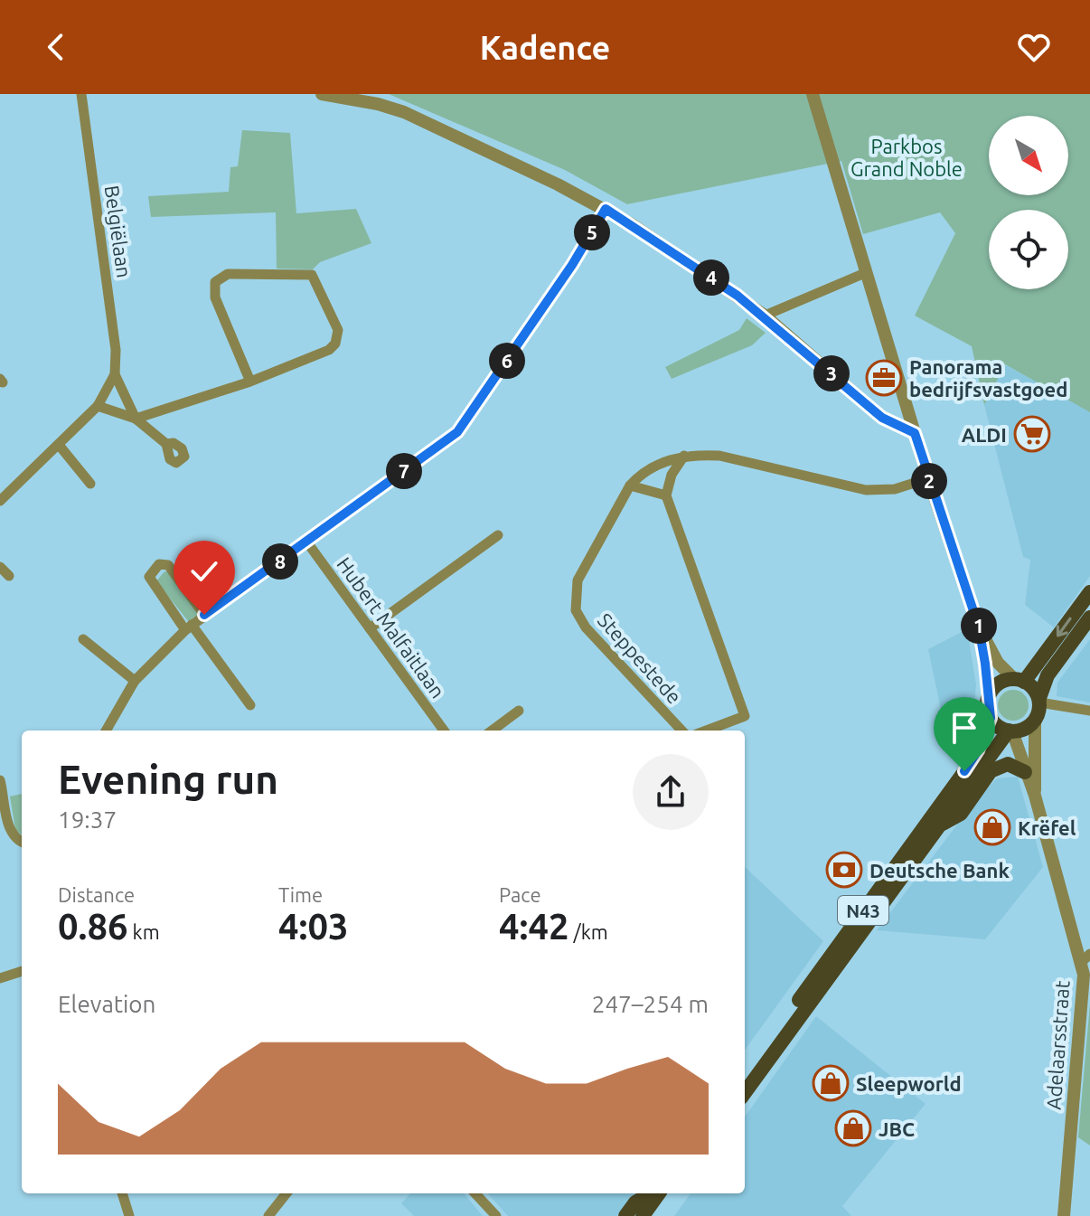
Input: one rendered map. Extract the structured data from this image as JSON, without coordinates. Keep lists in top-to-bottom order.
{
  "streets": {
    "main road": ["N43"],
    "street": [
      "Belgiëlaan",
      "Hubert Malfaitlaan",
      "Steppestede",
      "Adelaarsstraat"
    ]
  },
  "crossings": [
    ["N43", "Adelaarsstraat"]
  ],
  "parks": ["Parkbos Grand Noble"],
  "places": {
    "office": ["Panorama bedrijfsvastgoed"],
    "supermarket": ["ALDI"],
    "shop": ["Krëfel", "Sleepworld", "JBC"],
    "bank": ["Deutsche Bank"]
  },
  "north": "bottom right",
  "page": {
    "header": "Kadence",
    "pins": [
      "5",
      "4",
      "6",
      "3",
      "7",
      "2",
      "8",
      "1"
    ],
    "heading": ["Evening run", "19:37"],
    "stats": [
      ["Distance", "0.86 km"],
      ["Time", "4:03"],
      ["Pace", "4:42 /km"]
    ],
    "chart": ["Elevation", "247–254 m"]
  }
}
